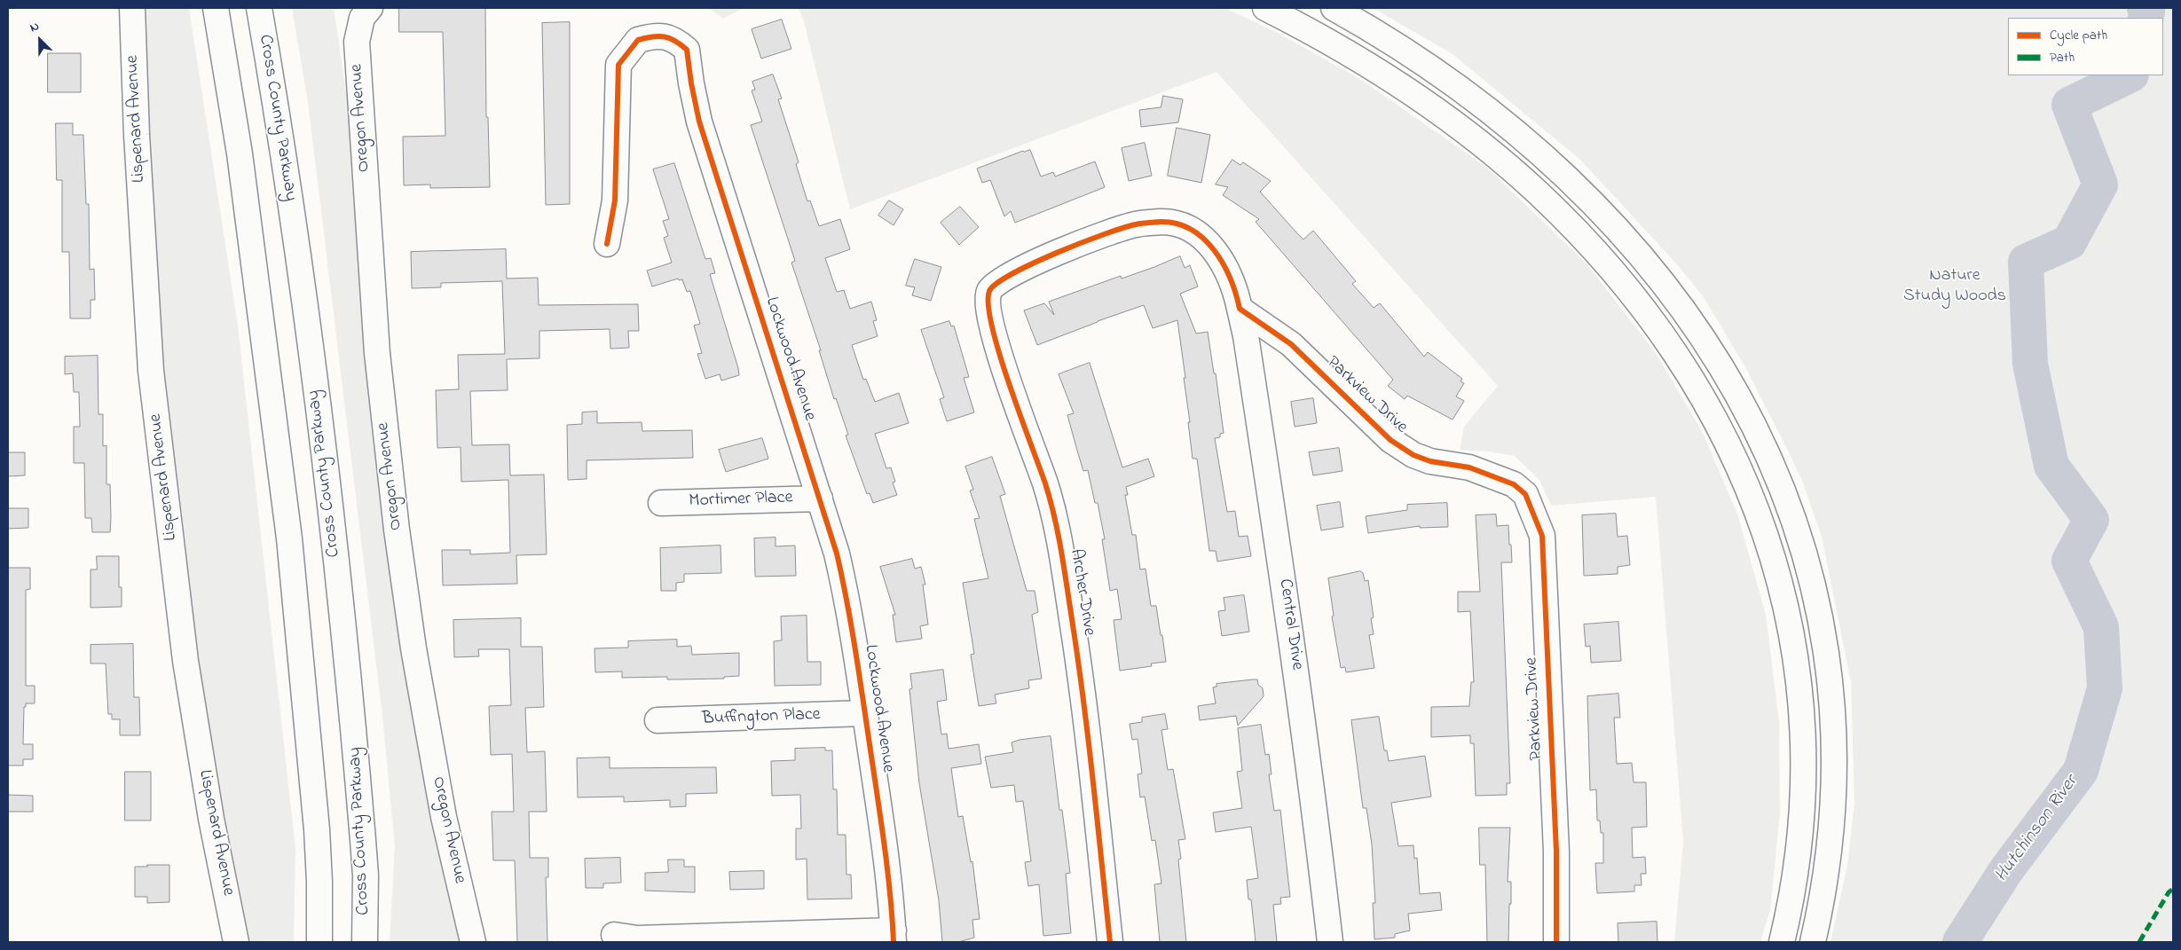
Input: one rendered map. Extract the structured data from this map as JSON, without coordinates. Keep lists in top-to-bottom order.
{
  "streets": {
    "main road": [
      "Cross County Parkway",
      "Oregon Avenue",
      "Lispenard Avenue",
      "Lockwood Avenue",
      "Parkview Drive",
      "Mortimer Place",
      "Archer Drive",
      "Central Drive",
      "Buffington Place"
    ]
  },
  "crossings": [
    ["Lockwood Avenue", "Mortimer Place"],
    ["Lockwood Avenue", "Buffington Place"],
    ["Parkview Drive", "Archer Drive"],
    ["Parkview Drive", "Central Drive"],
    ["Archer Drive", "Central Drive"]
  ],
  "water": ["Hutchinson River"],
  "parks": ["Nature Study Woods"],
  "legend": ["Cycle path", "Path"],
  "north": "top left"
}
